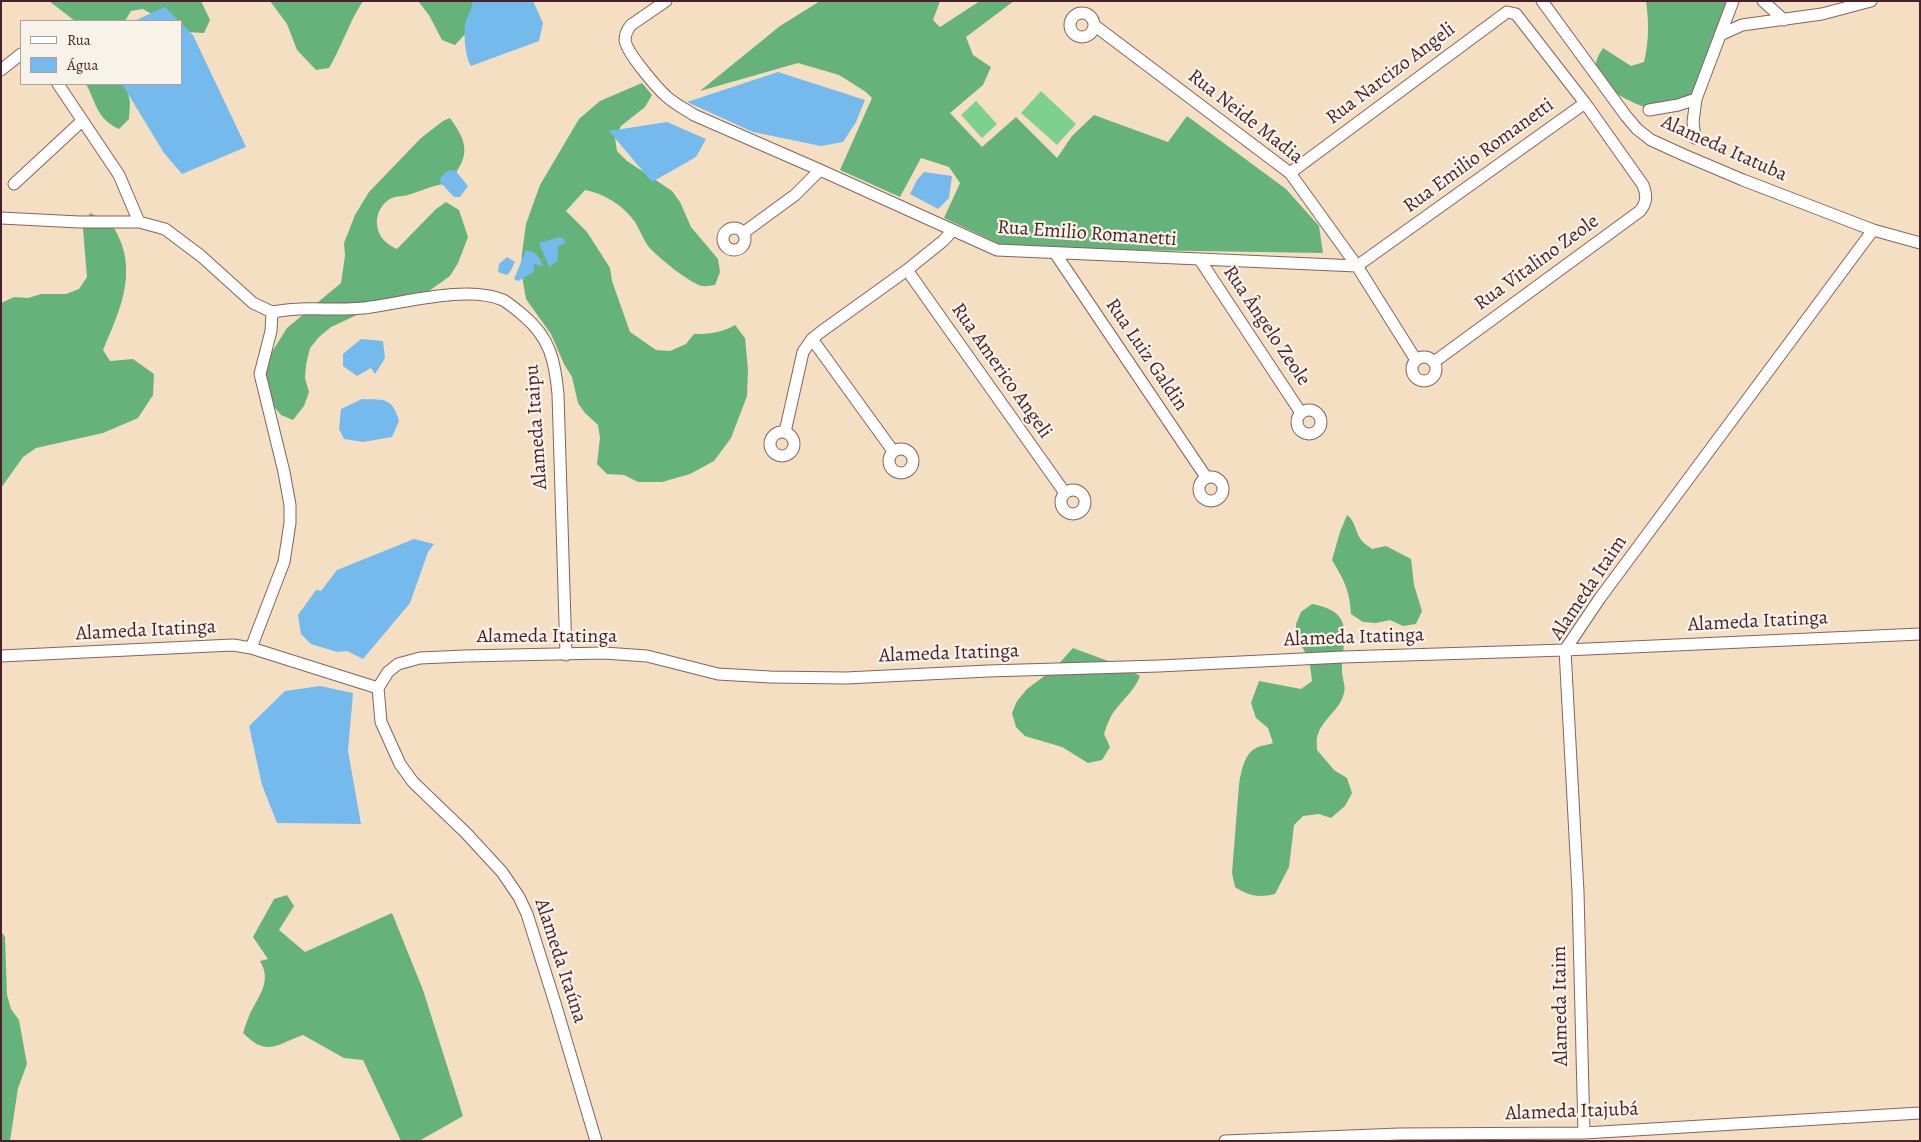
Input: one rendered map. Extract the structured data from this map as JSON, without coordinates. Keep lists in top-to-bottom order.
{
  "streets": {
    "street": [
      "Rua Narcizo Angeli",
      "Rua Neide Madia",
      "Alameda Itatuba",
      "Rua Emilio Romanetti",
      "Rua Vitalino Zeole",
      "Rua Ângelo Zeole",
      "Rua Luiz Galdin",
      "Rua Americo Angeli",
      "Alameda Itaipu",
      "Alameda Itaim",
      "Alameda Itatinga",
      "Alameda Itaúna",
      "Alameda Itajubá"
    ]
  },
  "crossings": [
    ["Rua Narcizo Angeli", "Rua Neide Madia"],
    ["Rua Narcizo Angeli", "Rua Emilio Romanetti"],
    ["Rua Narcizo Angeli", "Rua Vitalino Zeole"],
    ["Rua Neide Madia", "Rua Emilio Romanetti"],
    ["Rua Neide Madia", "Rua Vitalino Zeole"],
    ["Alameda Itatuba", "Alameda Itaim"],
    ["Rua Emilio Romanetti", "Rua Vitalino Zeole"],
    ["Rua Emilio Romanetti", "Rua Ângelo Zeole"],
    ["Rua Emilio Romanetti", "Rua Luiz Galdin"],
    ["Alameda Itaipu", "Alameda Itatinga"],
    ["Alameda Itaim", "Alameda Itatinga"],
    ["Alameda Itaim", "Alameda Itajubá"],
    ["Alameda Itatinga", "Alameda Itaúna"]
  ],
  "legend": ["Rua", "Água"]
}
